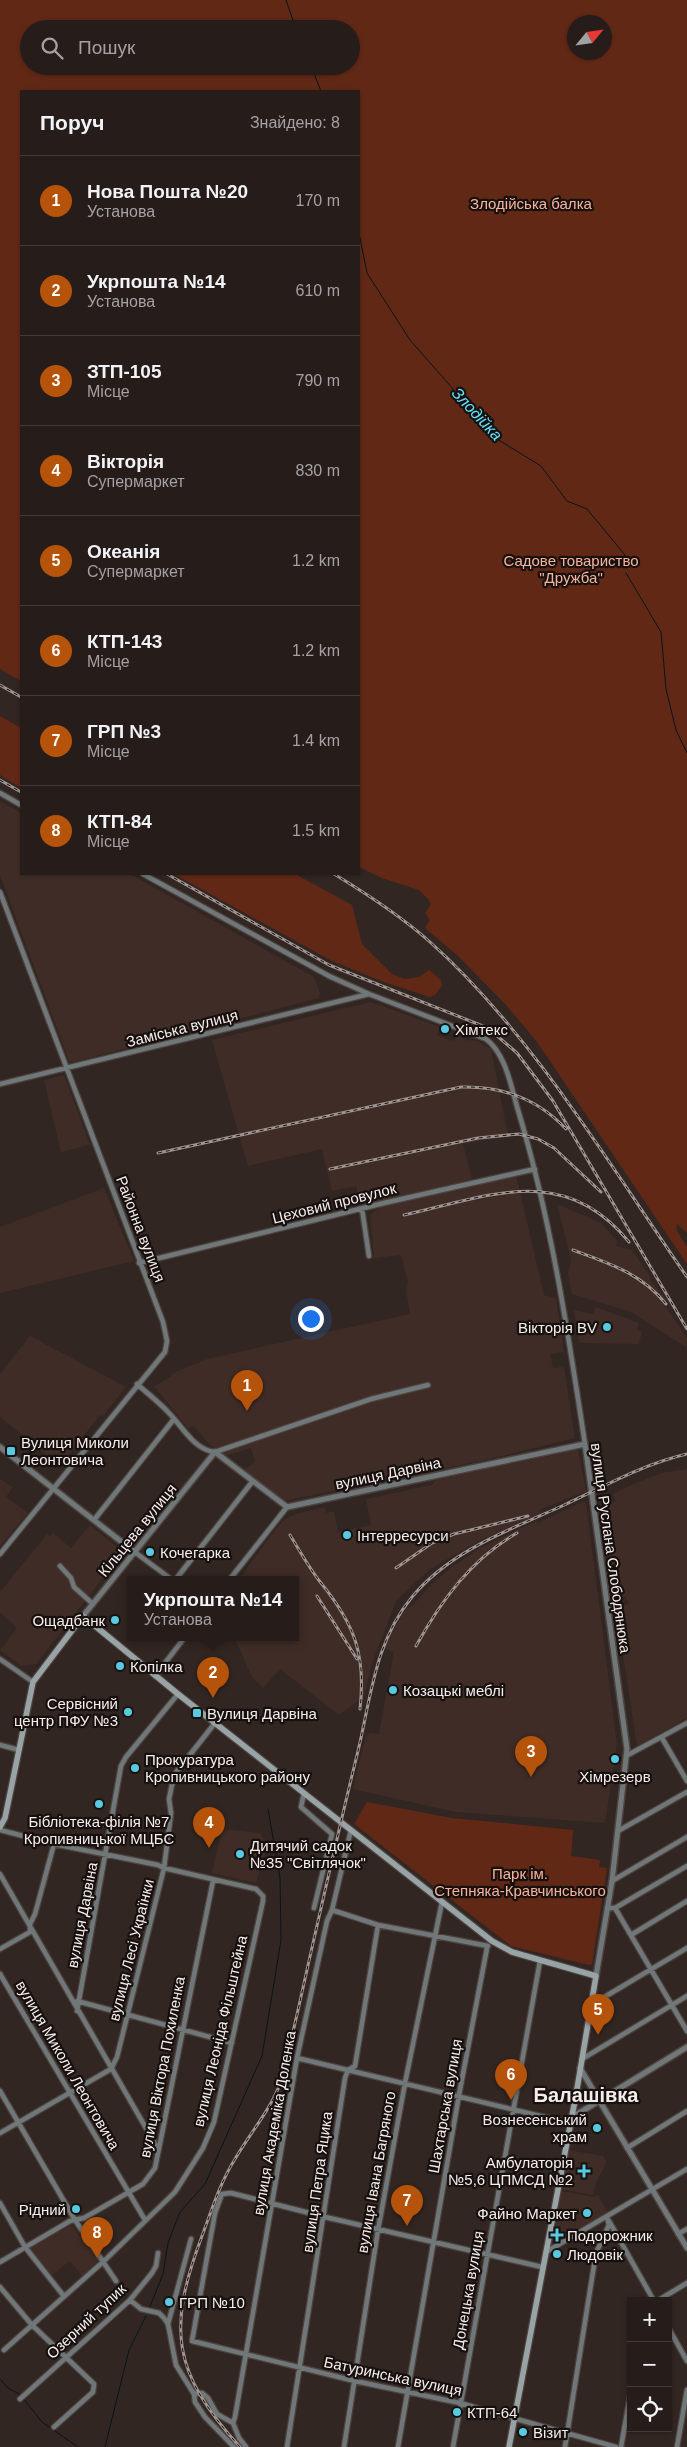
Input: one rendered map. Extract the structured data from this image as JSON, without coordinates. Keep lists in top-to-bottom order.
{
  "streets": {
    "main road": ["Кільцева вулиця", "вулиця Руслана Слободянюка"],
    "street": [
      "Заміська вулиця",
      "Цеховий провулок",
      "Районна вулиця",
      "вулиця Дарвіна",
      "вулиця Лесі Українки",
      "вулиця Леоніда Фільштейна",
      "вулиця Миколи Леонтовича",
      "вулиця Віктора Похиленка",
      "Шахтарська вулиця",
      "вулиця Академіка Доленка",
      "вулиця Івана Багряного",
      "вулиця Петра Яцика",
      "Донецька вулиця",
      "Озерний тупик",
      "Батуринська вулиця"
    ]
  },
  "crossings": [
    ["Заміська вулиця", "Районна вулиця"],
    ["Заміська вулиця", "вулиця Руслана Слободянюка"],
    ["Цеховий провулок", "Районна вулиця"],
    ["Цеховий провулок", "вулиця Руслана Слободянюка"],
    ["вулиця Дарвіна", "вулиця Руслана Слободянюка"],
    ["вулиця Руслана Слободянюка", "Батуринська вулиця"],
    ["вулиця Леоніда Фільштейна", "вулиця Миколи Леонтовича"],
    ["вулиця Леоніда Фільштейна", "вулиця Віктора Похиленка"],
    ["вулиця Миколи Леонтовича", "вулиця Віктора Похиленка"],
    ["Шахтарська вулиця", "Батуринська вулиця"],
    ["вулиця Академіка Доленка", "Батуринська вулиця"],
    ["вулиця Івана Багряного", "Батуринська вулиця"],
    ["вулиця Петра Яцика", "Батуринська вулиця"],
    ["Донецька вулиця", "Батуринська вулиця"]
  ],
  "districts": ["Балашівка"],
  "water": ["Злодійка"],
  "parks": ["Злодійська балка", "Садове товариство \"Дружба\"", "Парк ім. Степняка-Кравчинського"],
  "places": {
    "other": [
      "Хімтекс",
      "Вікторія BV",
      "Інтерресурси",
      "Кочегарка",
      "Ощадбанк",
      "Копілка",
      "Козацькі меблі",
      "Сервісний центр ПФУ №3",
      "Хімрезерв",
      "Прокуратура Кропивницького району",
      "Бібліотека-філія №7 Кропивницької МЦБС",
      "Дитячий садок №35 \"Світлячок\"",
      "Вознесенський храм",
      "Рідний",
      "Файно Маркет",
      "Людовік",
      "ГРП №10",
      "КТП-64",
      "Візит"
    ],
    "transit": ["Вулиця Миколи Леонтовича", "Вулиця Дарвіна"],
    "health": ["Амбулаторія №5,6 ЦПМСД №2", "Подорожник"]
  },
  "north": "top right",
  "page": {
    "search": "Пошук",
    "heading": ["Поруч", "Знайдено: 8"],
    "list": [
      {
        "mark": "1",
        "name": "Нова Пошта №20",
        "note": "Установа",
        "value": "170 m"
      },
      {
        "mark": "2",
        "name": "Укрпошта №14",
        "note": "Установа",
        "value": "610 m"
      },
      {
        "mark": "3",
        "name": "ЗТП-105",
        "note": "Місце",
        "value": "790 m"
      },
      {
        "mark": "4",
        "name": "Вікторія",
        "note": "Супермаркет",
        "value": "830 m"
      },
      {
        "mark": "5",
        "name": "Океанія",
        "note": "Супермаркет",
        "value": "1.2 km"
      },
      {
        "mark": "6",
        "name": "КТП-143",
        "note": "Місце",
        "value": "1.2 km"
      },
      {
        "mark": "7",
        "name": "ГРП №3",
        "note": "Місце",
        "value": "1.4 km"
      },
      {
        "mark": "8",
        "name": "КТП-84",
        "note": "Місце",
        "value": "1.5 km"
      }
    ],
    "pins": [
      "1",
      "2",
      "3",
      "4",
      "5",
      "6",
      "7",
      "8"
    ],
    "popup": ["Укрпошта №14", "Установа"],
    "map_buttons": ["+", "−"]
  }
}
